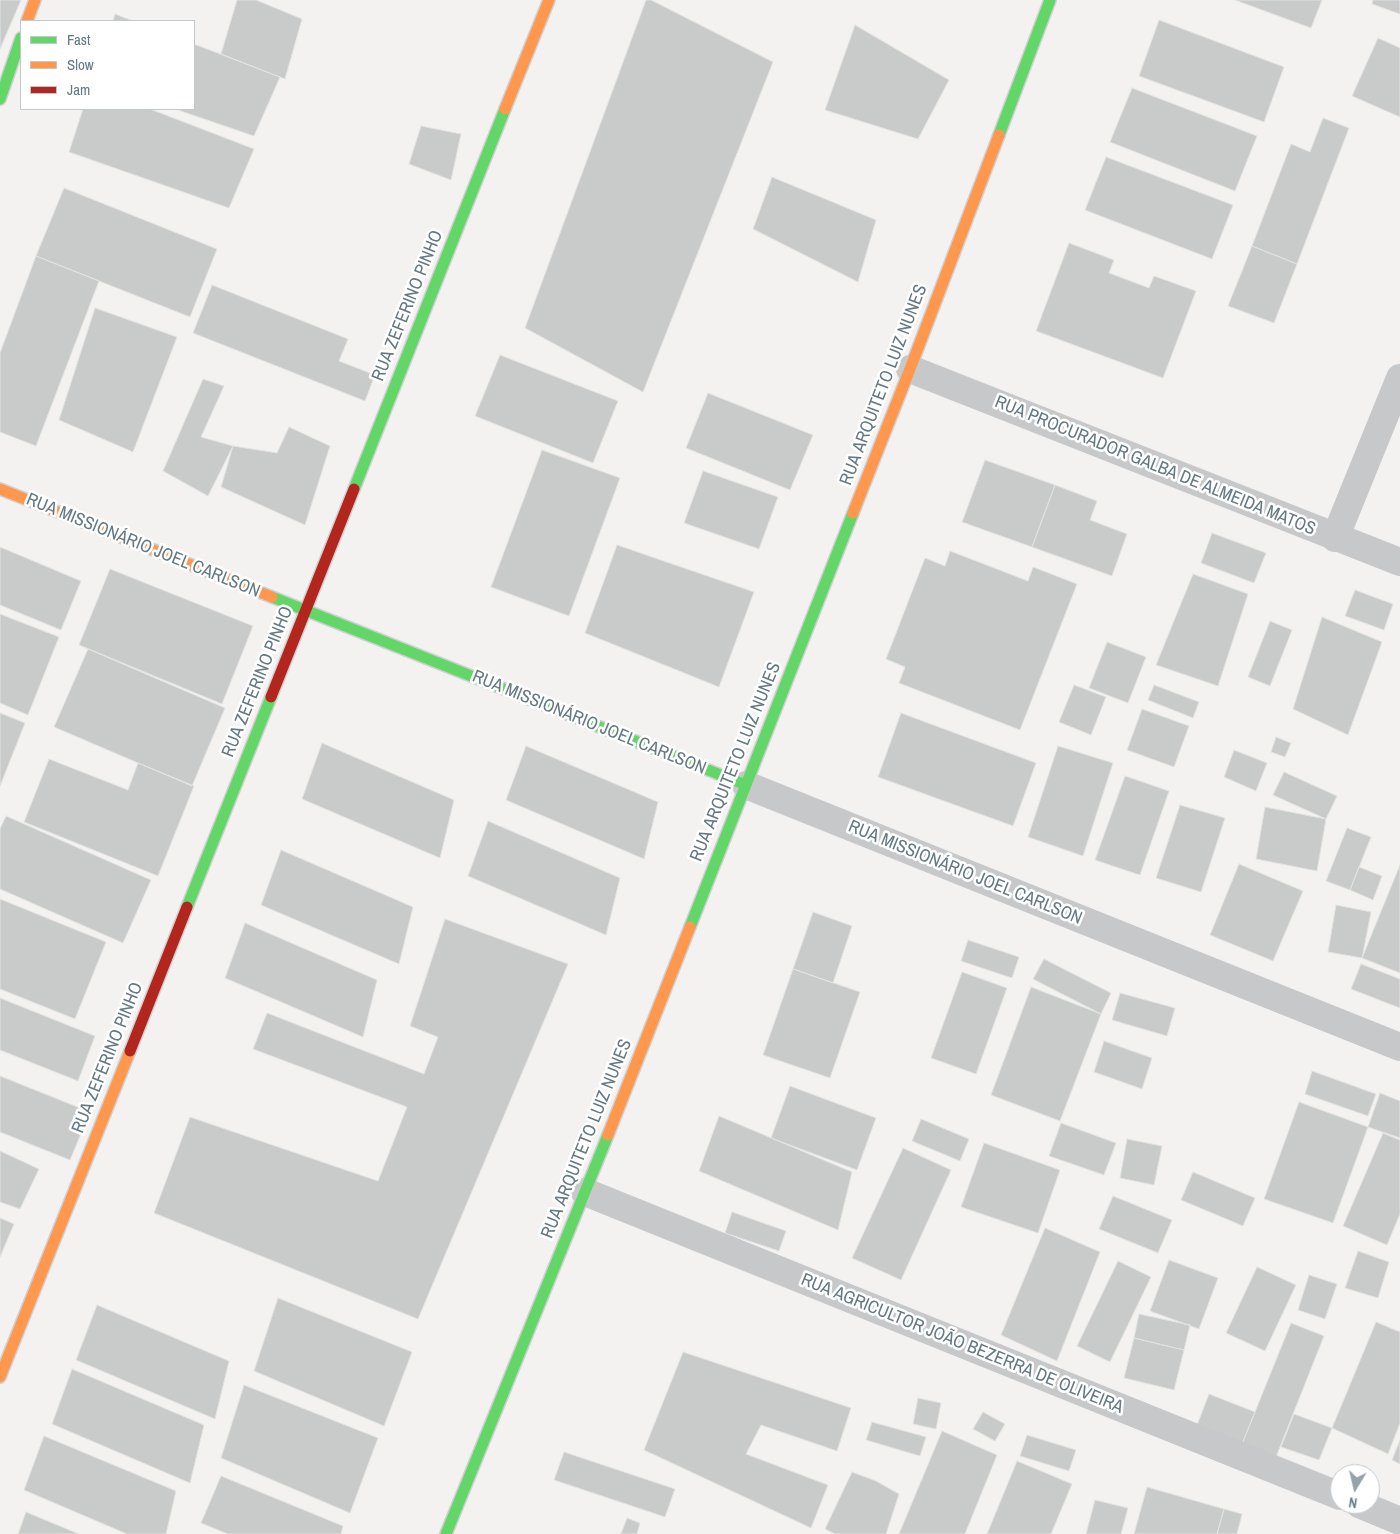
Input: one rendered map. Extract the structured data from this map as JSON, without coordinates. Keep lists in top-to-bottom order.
{
  "streets": {
    "main road": ["RUA ZEFERINO PINHO", "RUA ARQUITETO LUIZ NUNES", "RUA MISSIONÁRIO JOEL CARLSON"],
    "street": ["RUA PROCURADOR GALBA DE ALMEIDA MATOS", "RUA AGRICULTOR JOÃO BEZERRA DE OLIVEIRA"]
  },
  "crossings": [
    ["RUA ZEFERINO PINHO", "RUA MISSIONÁRIO JOEL CARLSON"],
    ["RUA ARQUITETO LUIZ NUNES", "RUA PROCURADOR GALBA DE ALMEIDA MATOS"],
    ["RUA ARQUITETO LUIZ NUNES", "RUA MISSIONÁRIO JOEL CARLSON"],
    ["RUA ARQUITETO LUIZ NUNES", "RUA AGRICULTOR JOÃO BEZERRA DE OLIVEIRA"]
  ],
  "legend": ["Fast", "Slow", "Jam"],
  "north": "bottom"
}
